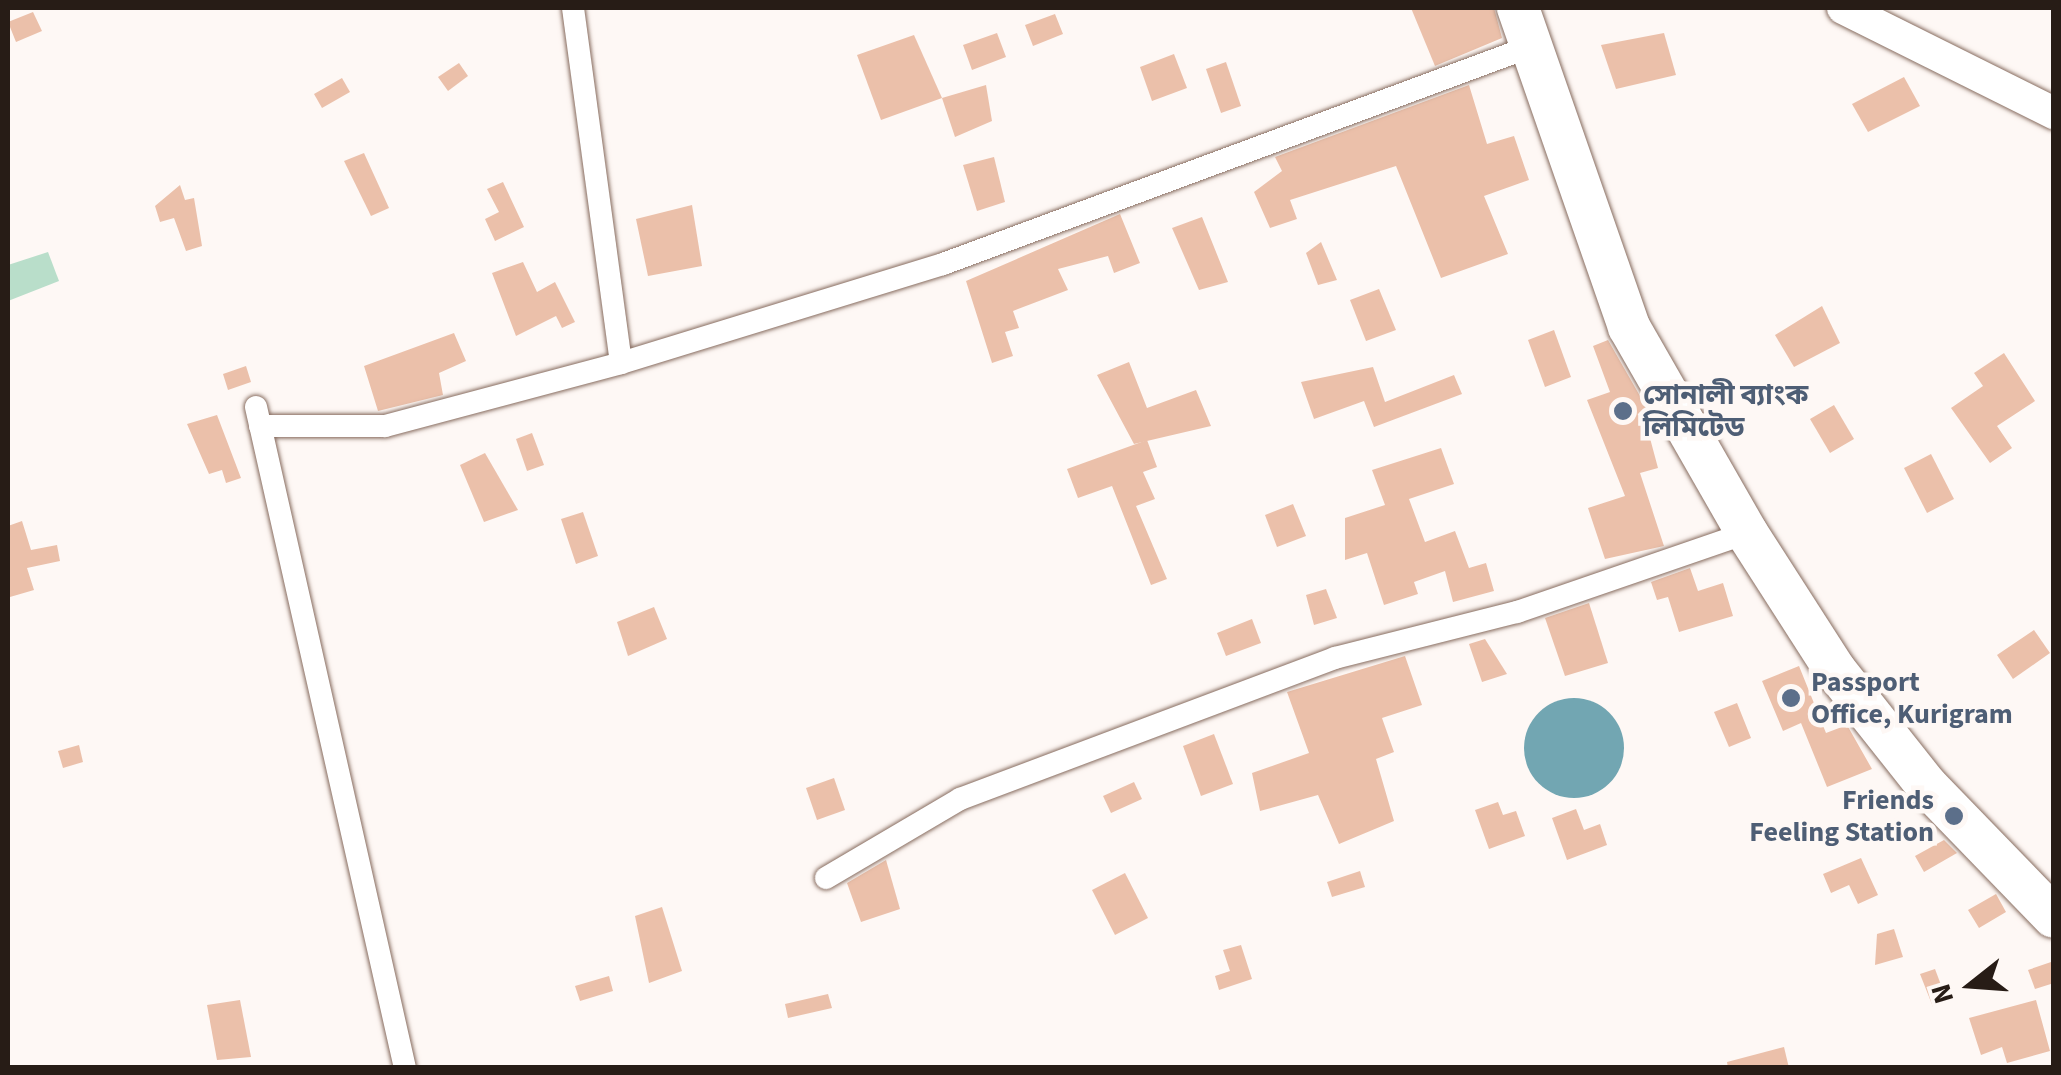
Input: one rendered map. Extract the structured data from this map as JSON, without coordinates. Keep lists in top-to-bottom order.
{
  "places": ["সোনালী ব্যাংক লিমিটেড", "Passport Office, Kurigram", "Friends Feeling Station"],
  "north": "left"
}
